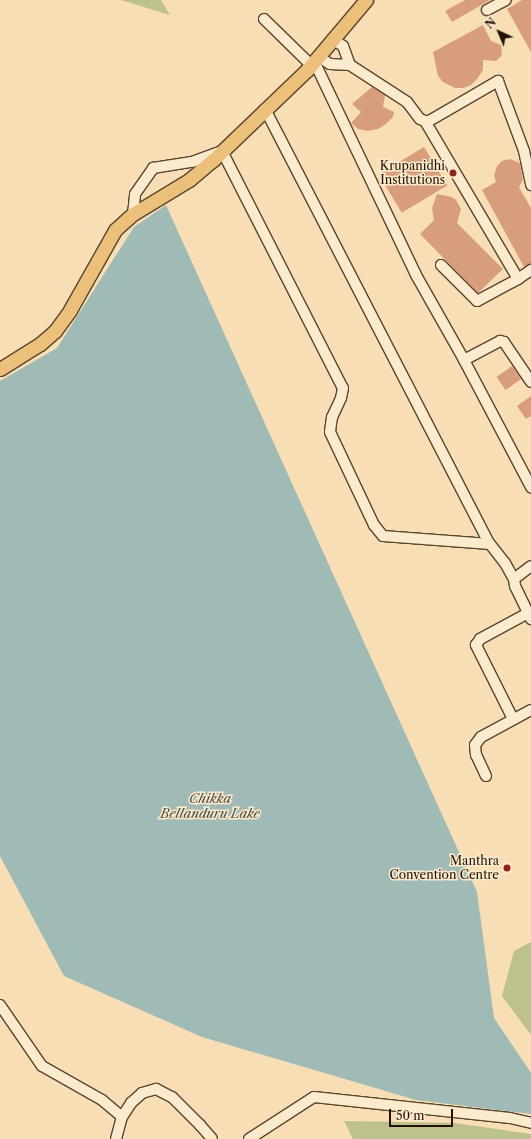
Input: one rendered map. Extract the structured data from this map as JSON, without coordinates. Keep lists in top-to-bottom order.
{
  "water": ["Chikka Bellanduru Lake"],
  "places": ["Krupanidhi Institutions", "Manthra Convention Centre"],
  "scale_bar": "50 m",
  "north": "top left"
}
